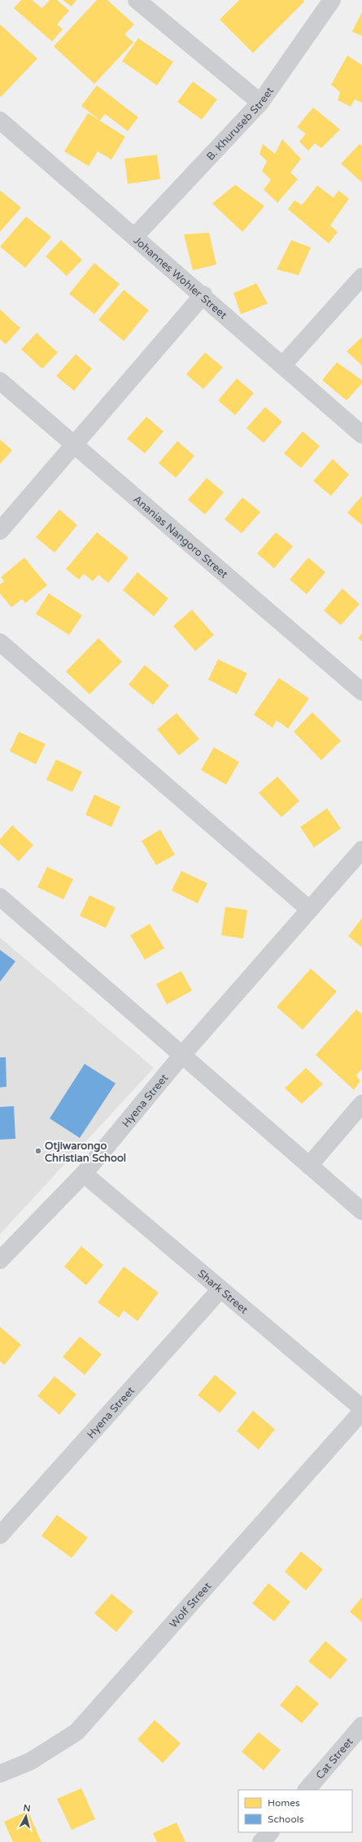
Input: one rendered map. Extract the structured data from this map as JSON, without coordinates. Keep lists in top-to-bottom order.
{
  "streets": {
    "street": [
      "B. Khuruseb Street",
      "Johannes Wohler Street",
      "Ananias Nangoro Street",
      "Hyena Street",
      "Shark Street",
      "Wolf Street",
      "Cat Street"
    ]
  },
  "crossings": [
    ["B. Khuruseb Street", "Johannes Wohler Street"],
    ["Hyena Street", "Shark Street"]
  ],
  "places": ["Otjiwarongo Christian School"],
  "legend": ["Homes", "Schools"],
  "north": "top"
}
